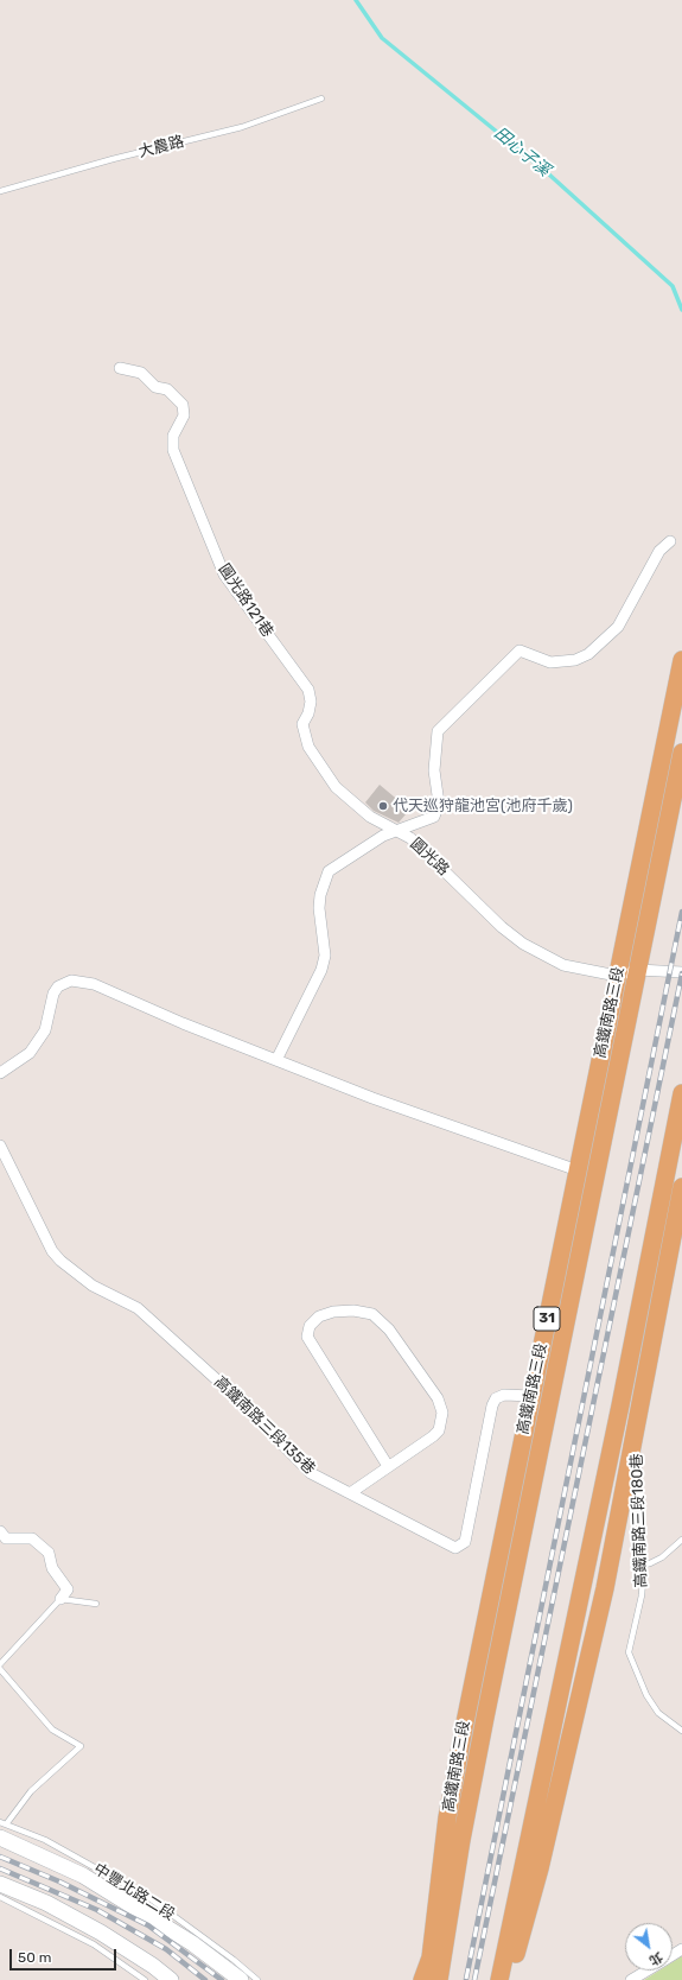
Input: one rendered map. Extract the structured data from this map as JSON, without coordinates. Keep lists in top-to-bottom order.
{
  "streets": {
    "main road": ["高鐵南路三段", "31", "中豐北路二段"],
    "street": ["圓光路121巷", "圓光路", "高鐵南路三段135巷"],
    "lane": ["大農路", "高鐵南路三段180巷"]
  },
  "crossings": [
    ["圓光路121巷", "圓光路"],
    ["圓光路", "高鐵南路三段"],
    ["高鐵南路三段", "高鐵南路三段135巷"]
  ],
  "water": ["田心子溪"],
  "places": ["代天巡狩龍池宮(池府千歲)"],
  "scale_bar": "50 m",
  "north": "bottom right"
}
